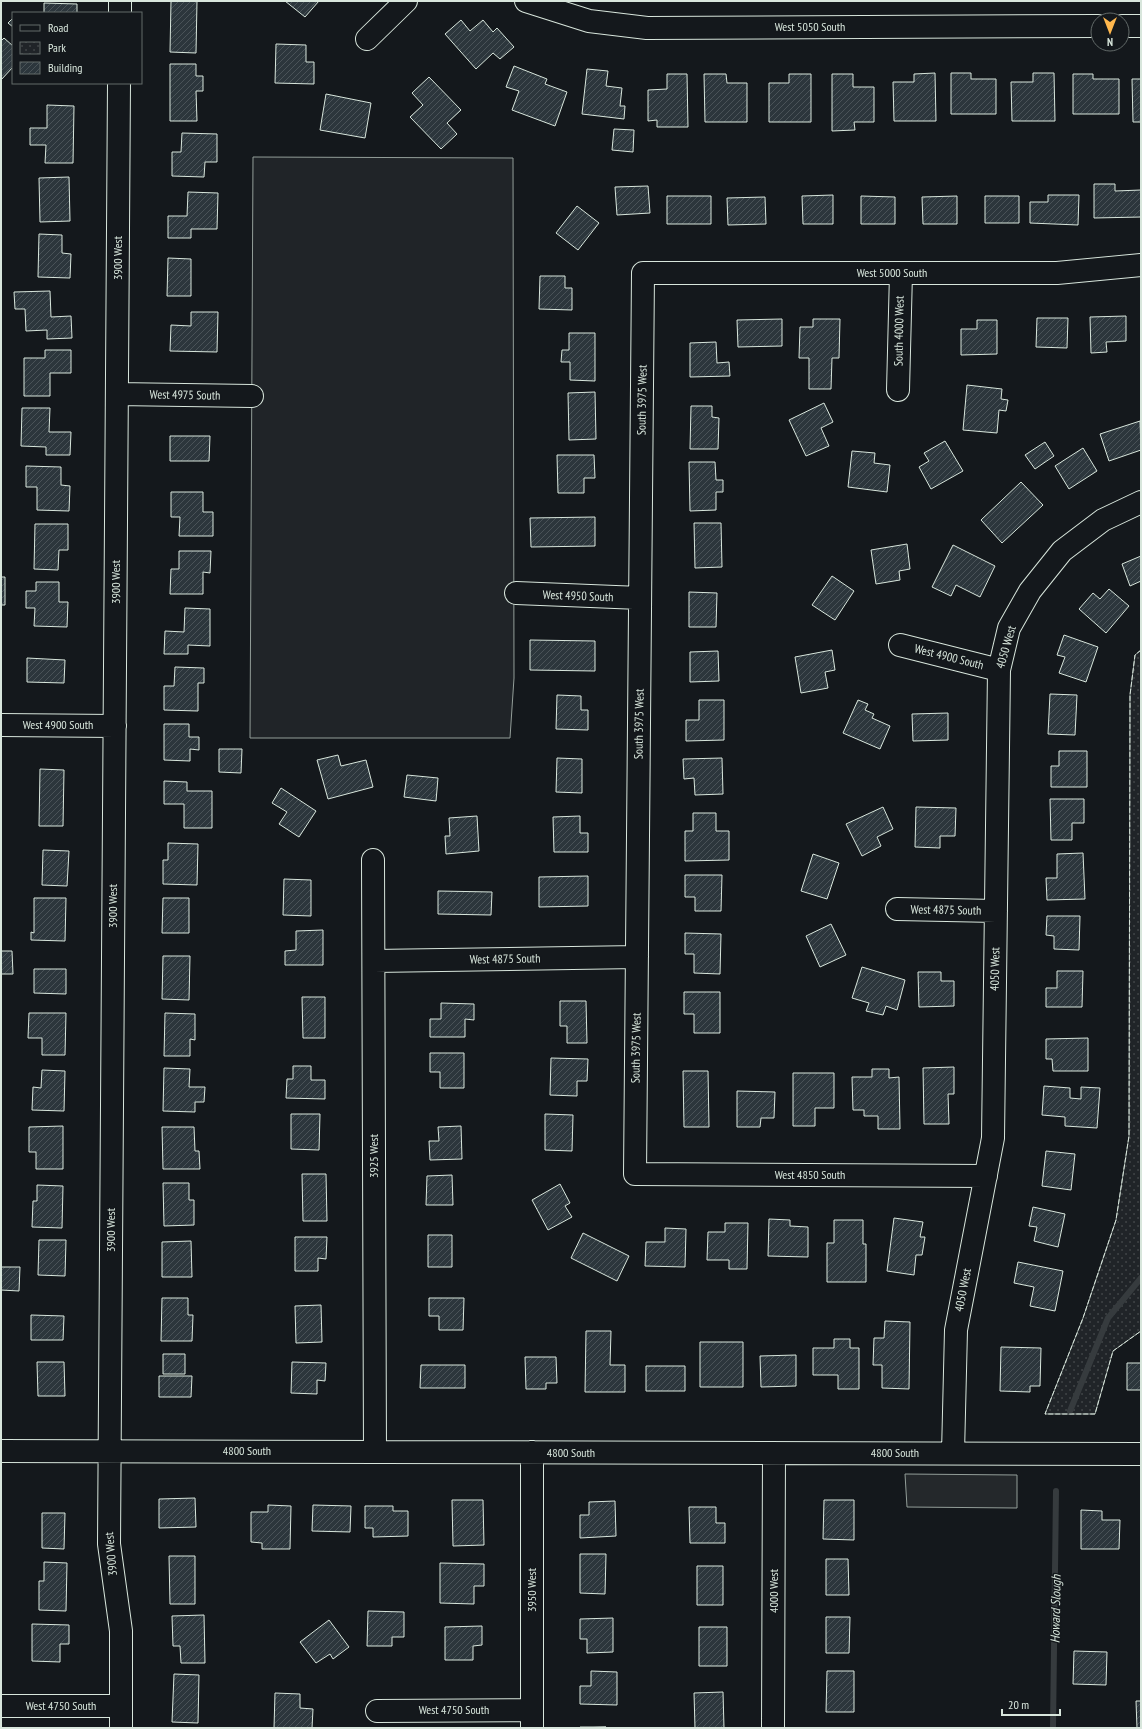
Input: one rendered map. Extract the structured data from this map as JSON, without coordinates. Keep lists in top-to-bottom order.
{
  "streets": {
    "street": [
      "West 5050 South",
      "3900 West",
      "West 5000 South",
      "South 4000 West",
      "West 4975 South",
      "South 3975 West",
      "West 4950 South",
      "4050 West",
      "West 4900 South",
      "West 4875 South",
      "3925 West",
      "West 4850 South",
      "4800 South",
      "3950 West",
      "4000 West",
      "West 4750 South"
    ]
  },
  "crossings": [
    ["3900 West", "West 4975 South"],
    ["3900 West", "West 4900 South"],
    ["3900 West", "4800 South"],
    ["3900 West", "West 4750 South"],
    ["West 5000 South", "South 4000 West"],
    ["West 5000 South", "South 3975 West"],
    ["South 3975 West", "West 4950 South"],
    ["South 3975 West", "West 4875 South"],
    ["South 3975 West", "West 4850 South"],
    ["4050 West", "West 4900 South"],
    ["4050 West", "West 4875 South"],
    ["4050 West", "West 4850 South"],
    ["4050 West", "4800 South"],
    ["West 4875 South", "3925 West"],
    ["3925 West", "4800 South"],
    ["4800 South", "3950 West"],
    ["4800 South", "4000 West"],
    ["3950 West", "West 4750 South"]
  ],
  "water": ["Howard Slough"],
  "legend": ["Road", "Park", "Building"],
  "scale_bar": "20 m",
  "north": "bottom"
}
